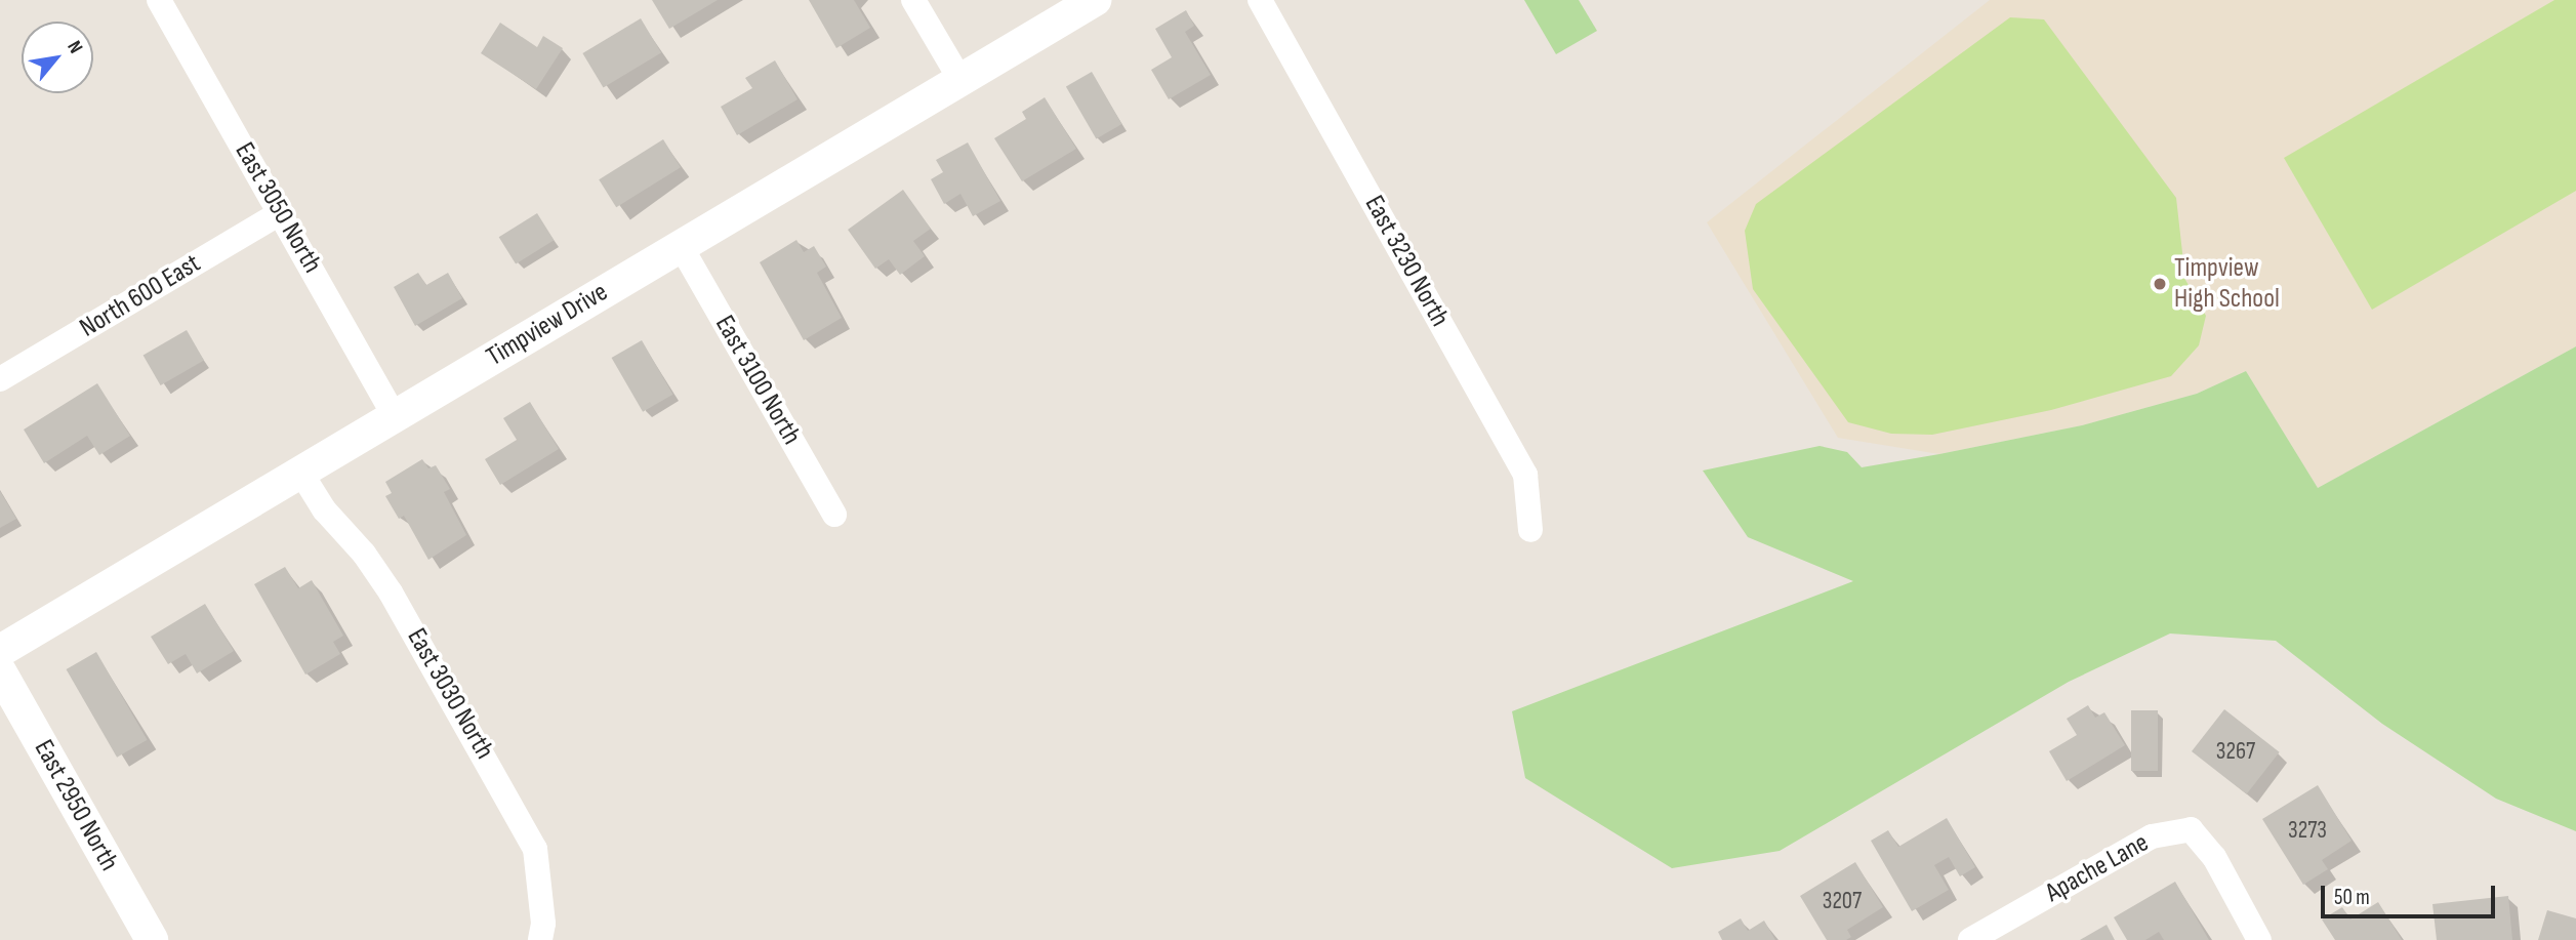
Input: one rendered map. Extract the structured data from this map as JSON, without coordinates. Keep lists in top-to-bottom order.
{
  "streets": {
    "street": [
      "East 3050 North",
      "East 3230 North",
      "North 600 East",
      "Timpview Drive",
      "East 3100 North",
      "East 3030 North",
      "East 2950 North",
      "Apache Lane"
    ]
  },
  "crossings": [
    ["East 3050 North", "North 600 East"],
    ["East 3050 North", "Timpview Drive"],
    ["Timpview Drive", "East 3100 North"],
    ["Timpview Drive", "East 3030 North"]
  ],
  "places": ["Timpview High School"],
  "house_numbers": ["3267", "3273", "3207"],
  "scale_bar": "50 m",
  "north": "top right"
}
